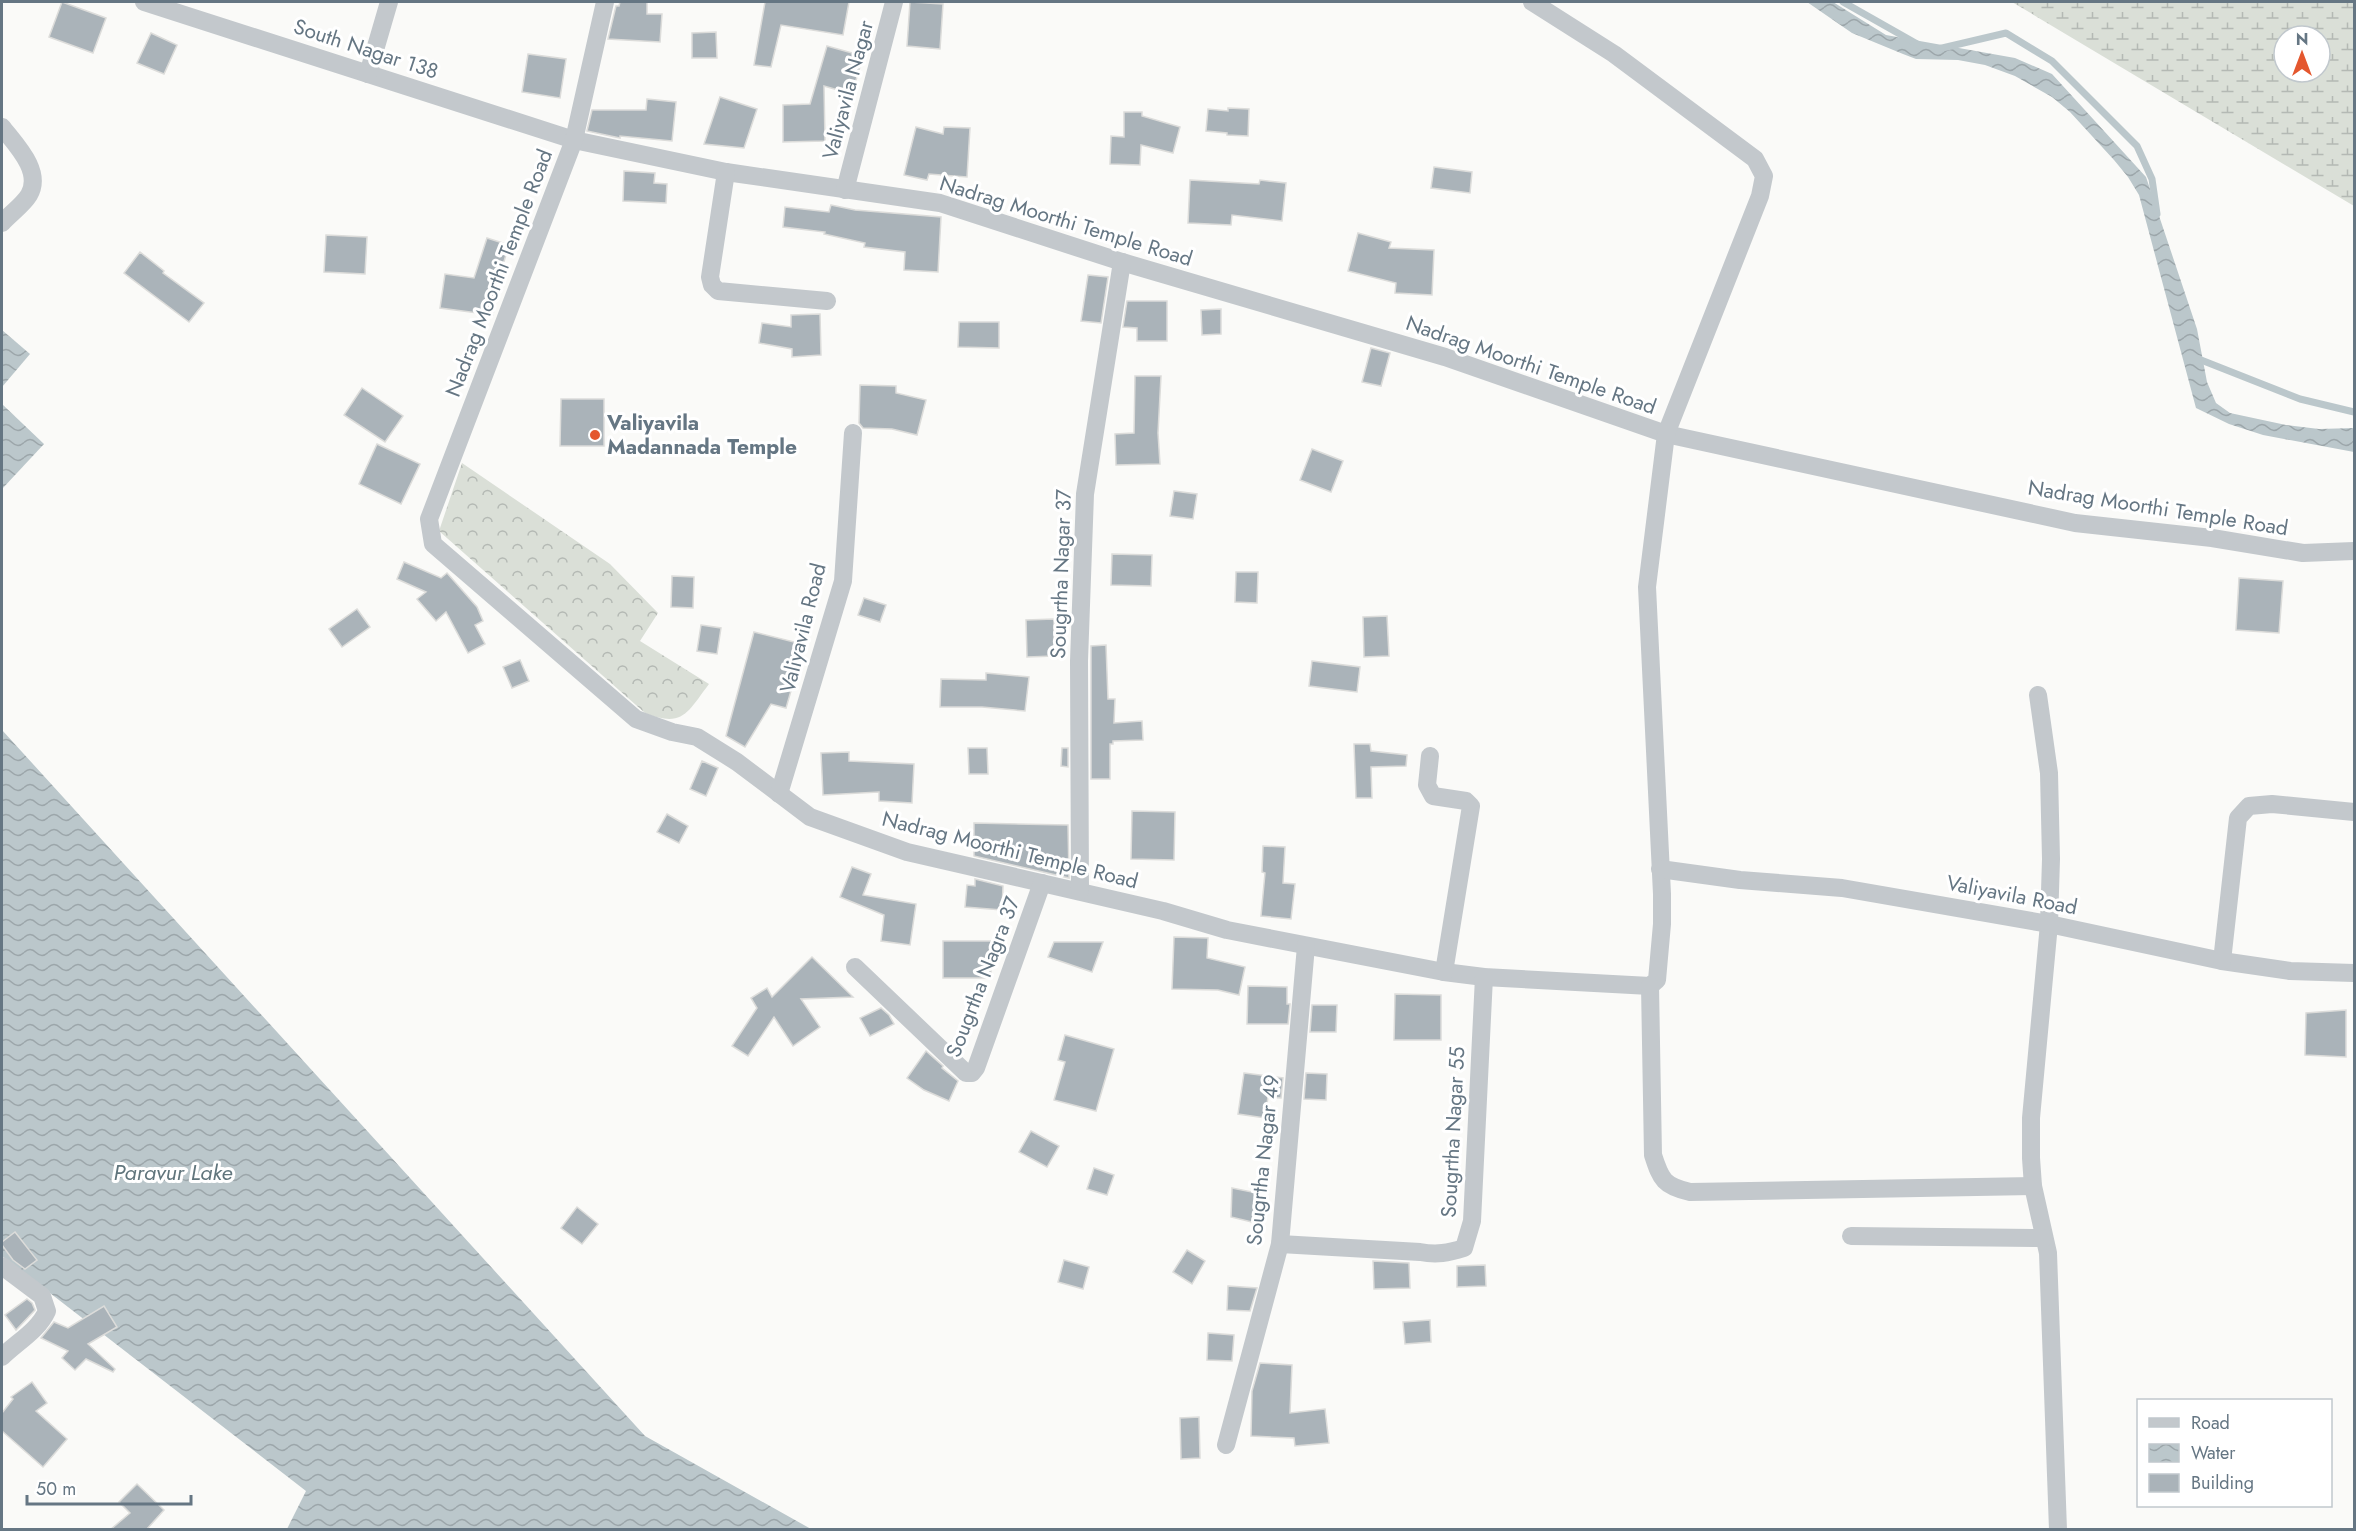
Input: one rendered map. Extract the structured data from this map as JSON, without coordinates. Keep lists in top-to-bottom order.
{
  "streets": {
    "street": [
      "South Nagar 138",
      "Valiyavila Nagar",
      "Nadrag Moorthi Temple Road",
      "Sougrtha Nagar 37",
      "Valiyavila Road",
      "Sougrtha Nagra 37",
      "Sougrtha Nagar 55",
      "Sougrtha Nagar 49"
    ]
  },
  "crossings": [
    ["South Nagar 138", "Nadrag Moorthi Temple Road"],
    ["Valiyavila Nagar", "Nadrag Moorthi Temple Road"],
    ["Nadrag Moorthi Temple Road", "Sougrtha Nagar 37"],
    ["Nadrag Moorthi Temple Road", "Valiyavila Road"],
    ["Nadrag Moorthi Temple Road", "Sougrtha Nagra 37"],
    ["Nadrag Moorthi Temple Road", "Sougrtha Nagar 55"],
    ["Nadrag Moorthi Temple Road", "Sougrtha Nagar 49"],
    ["Sougrtha Nagar 55", "Sougrtha Nagar 49"]
  ],
  "water": ["Paravur Lake"],
  "places": ["Valiyavila Madannada Temple"],
  "legend": ["Road", "Water", "Building"],
  "scale_bar": "50 m",
  "north": "top"
}
